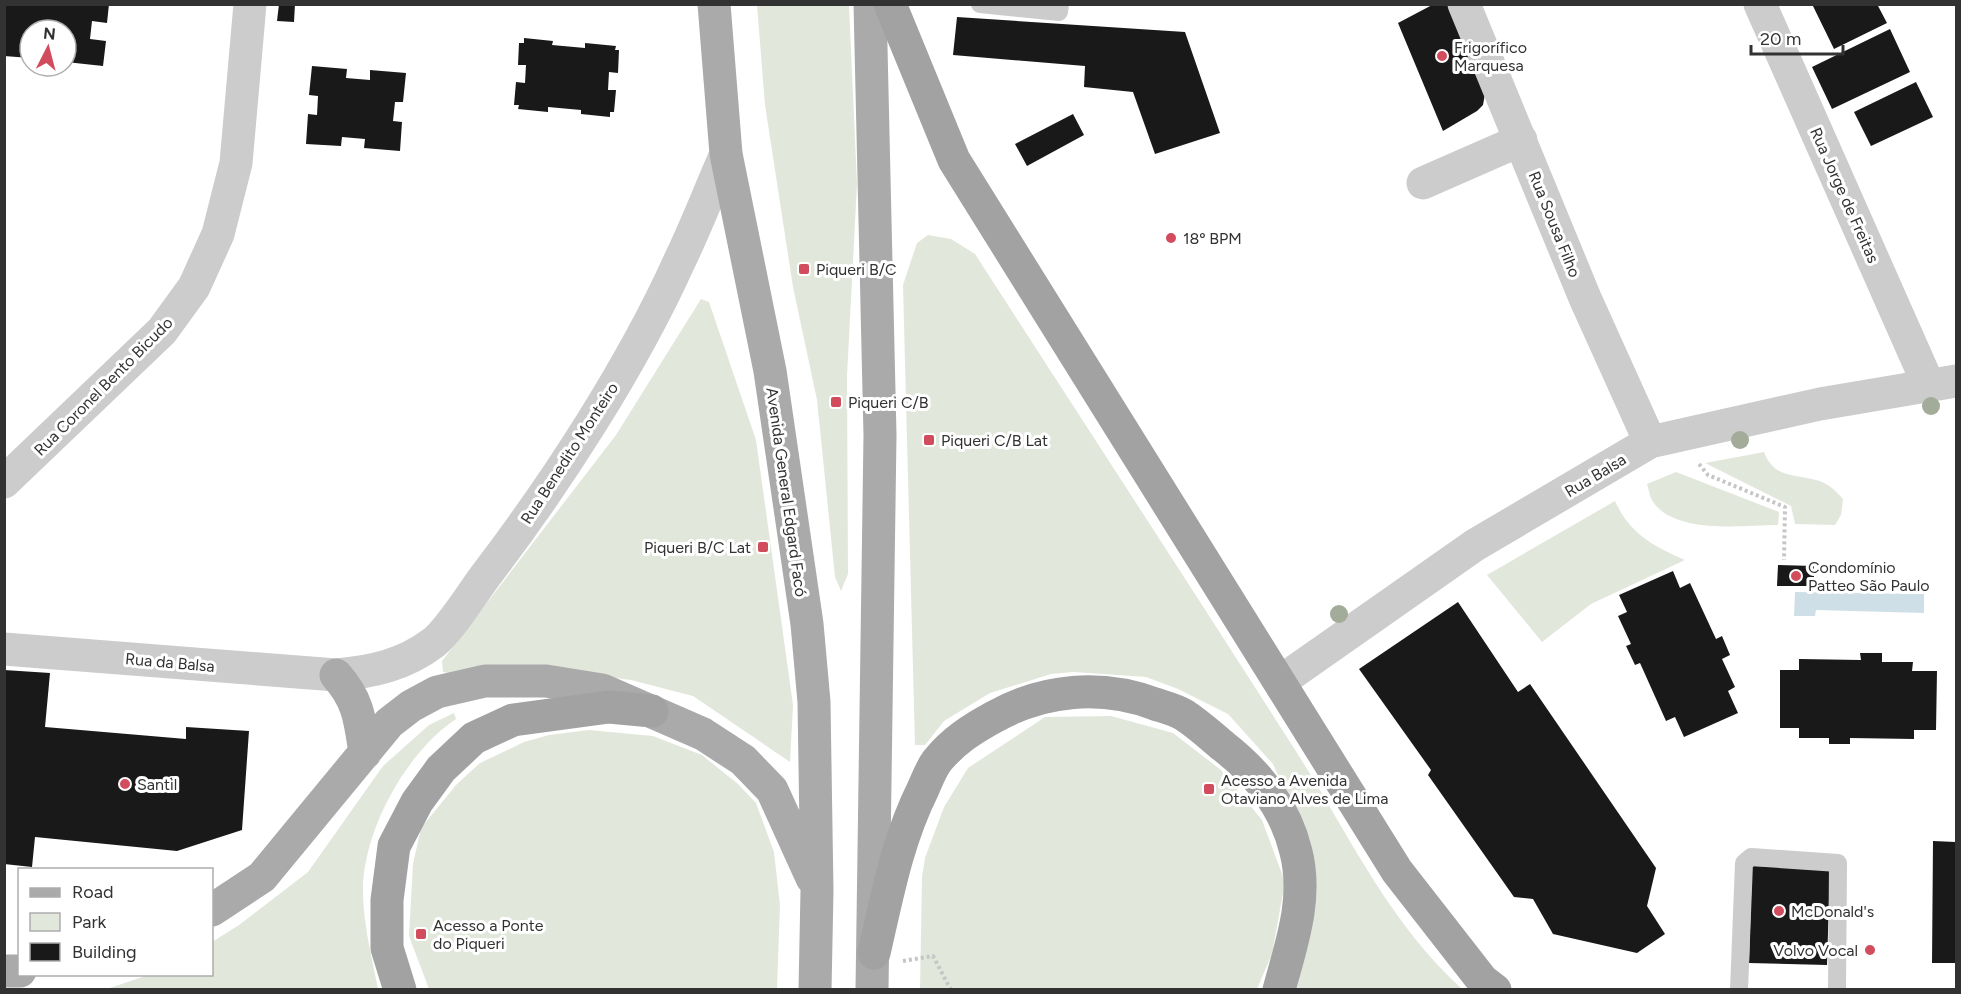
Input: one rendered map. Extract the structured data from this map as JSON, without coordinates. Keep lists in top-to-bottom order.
{
  "streets": {
    "main road": ["Avenida General Edgard Facó"],
    "street": [
      "Rua Jorge de Freitas",
      "Rua Sousa Filho",
      "Rua Coronel Bento Bicudo",
      "Rua Benedito Monteiro",
      "Rua Balsa",
      "Rua da Balsa"
    ]
  },
  "crossings": [
    ["Rua Jorge de Freitas", "Rua Balsa"],
    ["Rua Sousa Filho", "Rua Balsa"],
    ["Rua Benedito Monteiro", "Avenida General Edgard Facó"],
    ["Rua Benedito Monteiro", "Rua da Balsa"]
  ],
  "places": {
    "other": [
      "Frigorífico Marquesa",
      "18º BPM",
      "Condomínio Patteo São Paulo",
      "Santil",
      "McDonald's",
      "Volvo Vocal"
    ],
    "transit": [
      "Piqueri B/C",
      "Piqueri C/B",
      "Piqueri C/B Lat",
      "Piqueri B/C Lat",
      "Acesso a Avenida Otaviano Alves de Lima",
      "Acesso a Ponte do Piqueri"
    ]
  },
  "legend": ["Road", "Park", "Building"],
  "scale_bar": "20 m",
  "north": "top"
}
